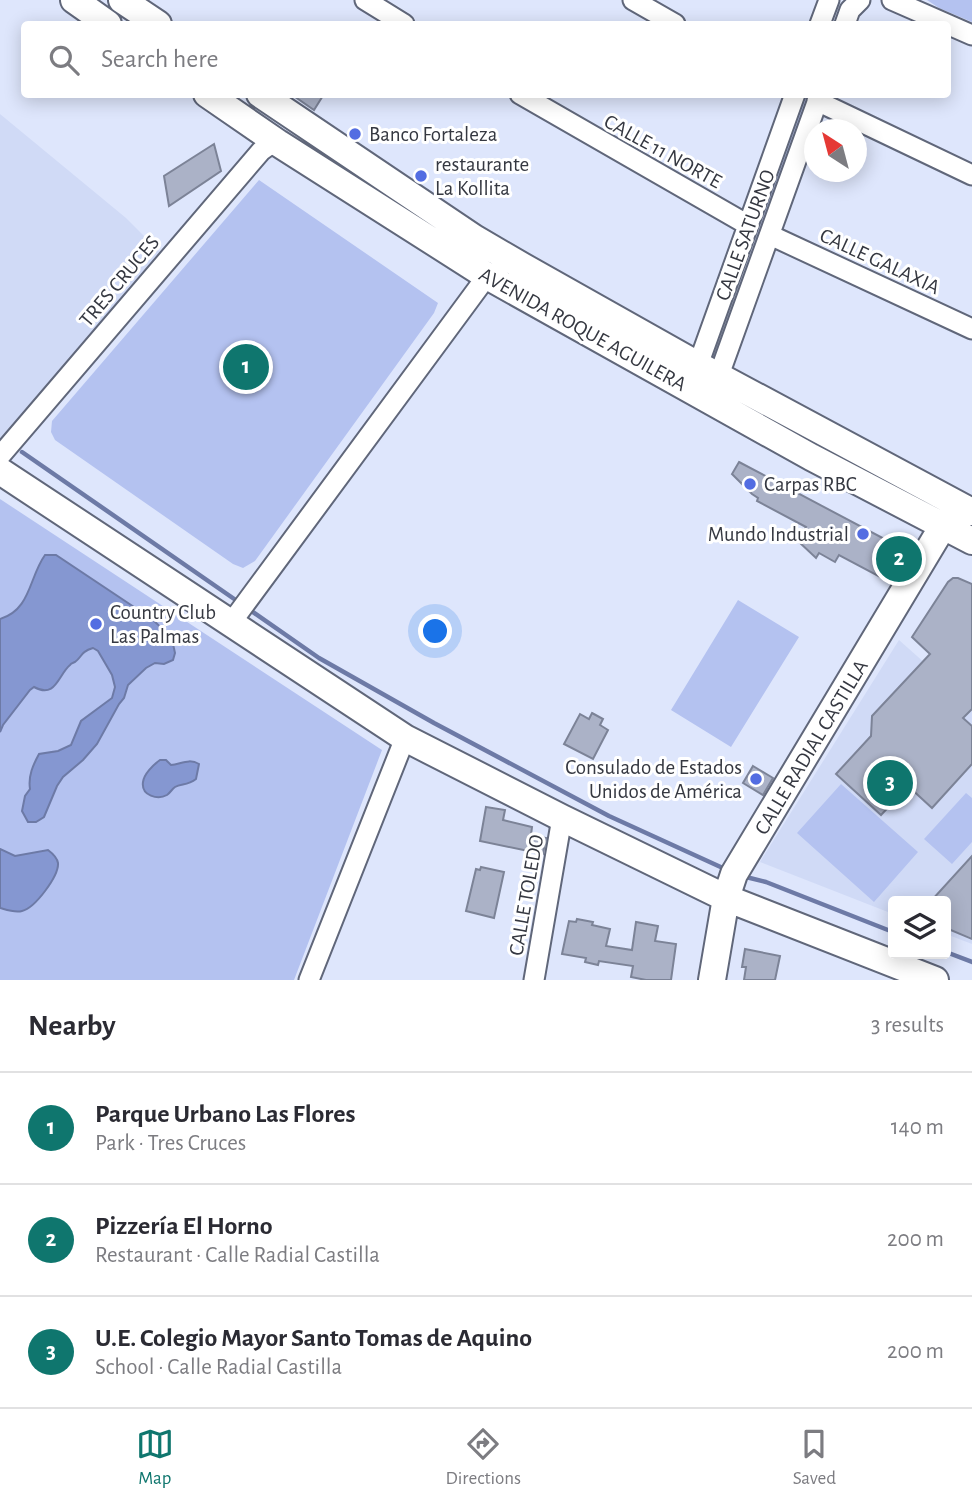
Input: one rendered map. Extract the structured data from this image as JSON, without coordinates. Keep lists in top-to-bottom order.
{
  "streets": {
    "main road": ["AVENIDA ROQUE AGUILERA", "CALLE RADIAL CASTILLA"],
    "street": [
      "CALLE 11 NORTE",
      "CALLE SATURNO",
      "CALLE GALAXIA",
      "TRES CRUCES",
      "CALLE TOLEDO"
    ]
  },
  "crossings": [
    ["CALLE 11 NORTE", "CALLE SATURNO"],
    ["CALLE SATURNO", "CALLE GALAXIA"],
    ["CALLE SATURNO", "AVENIDA ROQUE AGUILERA"],
    ["TRES CRUCES", "AVENIDA ROQUE AGUILERA"],
    ["AVENIDA ROQUE AGUILERA", "CALLE RADIAL CASTILLA"]
  ],
  "places": [
    "Banco Fortaleza",
    "restaurante La Kollita",
    "Carpas RBC",
    "Mundo Industrial",
    "Country Club Las Palmas",
    "Consulado de Estados Unidos de América"
  ],
  "north": "top left",
  "page": {
    "search": "Search here",
    "pins": ["1", "2", "3"],
    "heading": ["Nearby", "3 results"],
    "list": [
      {
        "mark": "1",
        "name": "Parque Urbano Las Flores",
        "note": "Park · Tres Cruces",
        "value": "140 m"
      },
      {
        "mark": "2",
        "name": "Pizzería El Horno",
        "note": "Restaurant · Calle Radial Castilla",
        "value": "200 m"
      },
      {
        "mark": "3",
        "name": "U.E. Colegio Mayor Santo Tomas de Aquino",
        "note": "School · Calle Radial Castilla",
        "value": "200 m"
      }
    ],
    "nav": ["Map", "Directions", "Saved"]
  }
}
